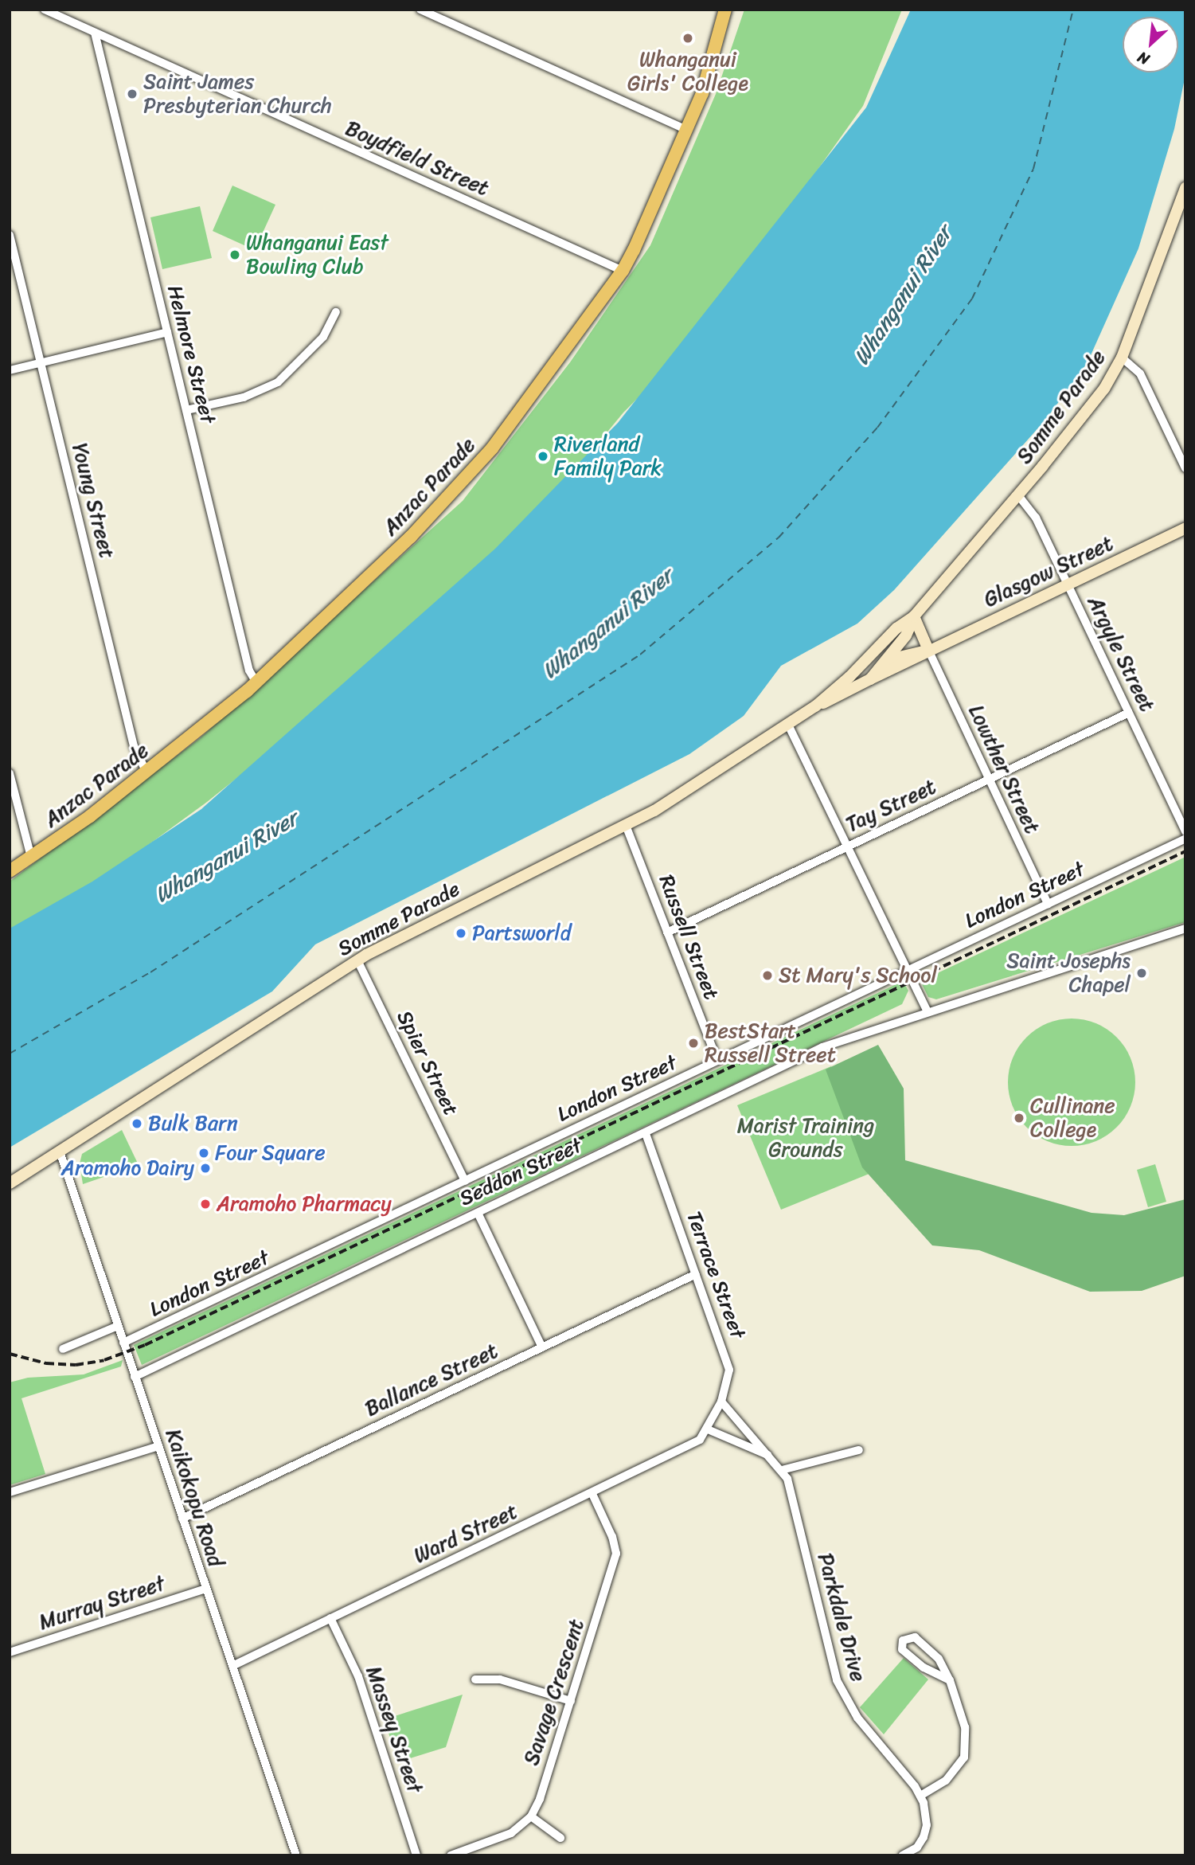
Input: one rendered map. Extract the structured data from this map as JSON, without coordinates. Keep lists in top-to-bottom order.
{
  "streets": {
    "main road": ["Somme Parade", "Anzac Parade", "Glasgow Street"],
    "street": [
      "Boydfield Street",
      "Helmore Street",
      "Young Street",
      "Argyle Street",
      "Lowther Street",
      "Tay Street",
      "London Street",
      "Russell Street",
      "Spier Street",
      "Seddon Street",
      "Terrace Street",
      "Ballance Street",
      "Kaikokopu Road",
      "Ward Street",
      "Murray Street",
      "Parkdale Drive",
      "Savage Crescent",
      "Massey Street"
    ]
  },
  "crossings": [
    ["Boydfield Street", "Helmore Street"],
    ["Boydfield Street", "Anzac Parade"],
    ["Helmore Street", "Anzac Parade"],
    ["Somme Parade", "Glasgow Street"],
    ["Somme Parade", "Argyle Street"],
    ["Somme Parade", "Russell Street"],
    ["Somme Parade", "Spier Street"],
    ["Somme Parade", "Kaikokopu Road"],
    ["Anzac Parade", "Young Street"],
    ["Glasgow Street", "Argyle Street"],
    ["Glasgow Street", "Lowther Street"],
    ["Argyle Street", "Tay Street"],
    ["Lowther Street", "Tay Street"],
    ["Lowther Street", "London Street"],
    ["Tay Street", "Russell Street"],
    ["London Street", "Russell Street"],
    ["London Street", "Spier Street"],
    ["London Street", "Kaikokopu Road"],
    ["Seddon Street", "Terrace Street"],
    ["Seddon Street", "Kaikokopu Road"],
    ["Terrace Street", "Ballance Street"],
    ["Terrace Street", "Ward Street"],
    ["Terrace Street", "Parkdale Drive"],
    ["Ballance Street", "Kaikokopu Road"],
    ["Kaikokopu Road", "Ward Street"],
    ["Kaikokopu Road", "Murray Street"],
    ["Ward Street", "Parkdale Drive"],
    ["Ward Street", "Savage Crescent"],
    ["Ward Street", "Massey Street"]
  ],
  "water": ["Whanganui River"],
  "parks": ["Marist Training Grounds"],
  "places": [
    "Whanganui Girls' College",
    "Saint James Presbyterian Church",
    "Whanganui East Bowling Club",
    "Riverland Family Park",
    "Partsworld",
    "Saint Josephs Chapel",
    "St Mary's School",
    "BestStart Russell Street",
    "Cullinane College",
    "Bulk Barn",
    "Four Square",
    "Aramoho Dairy",
    "Aramoho Pharmacy"
  ],
  "north": "bottom left"
}
